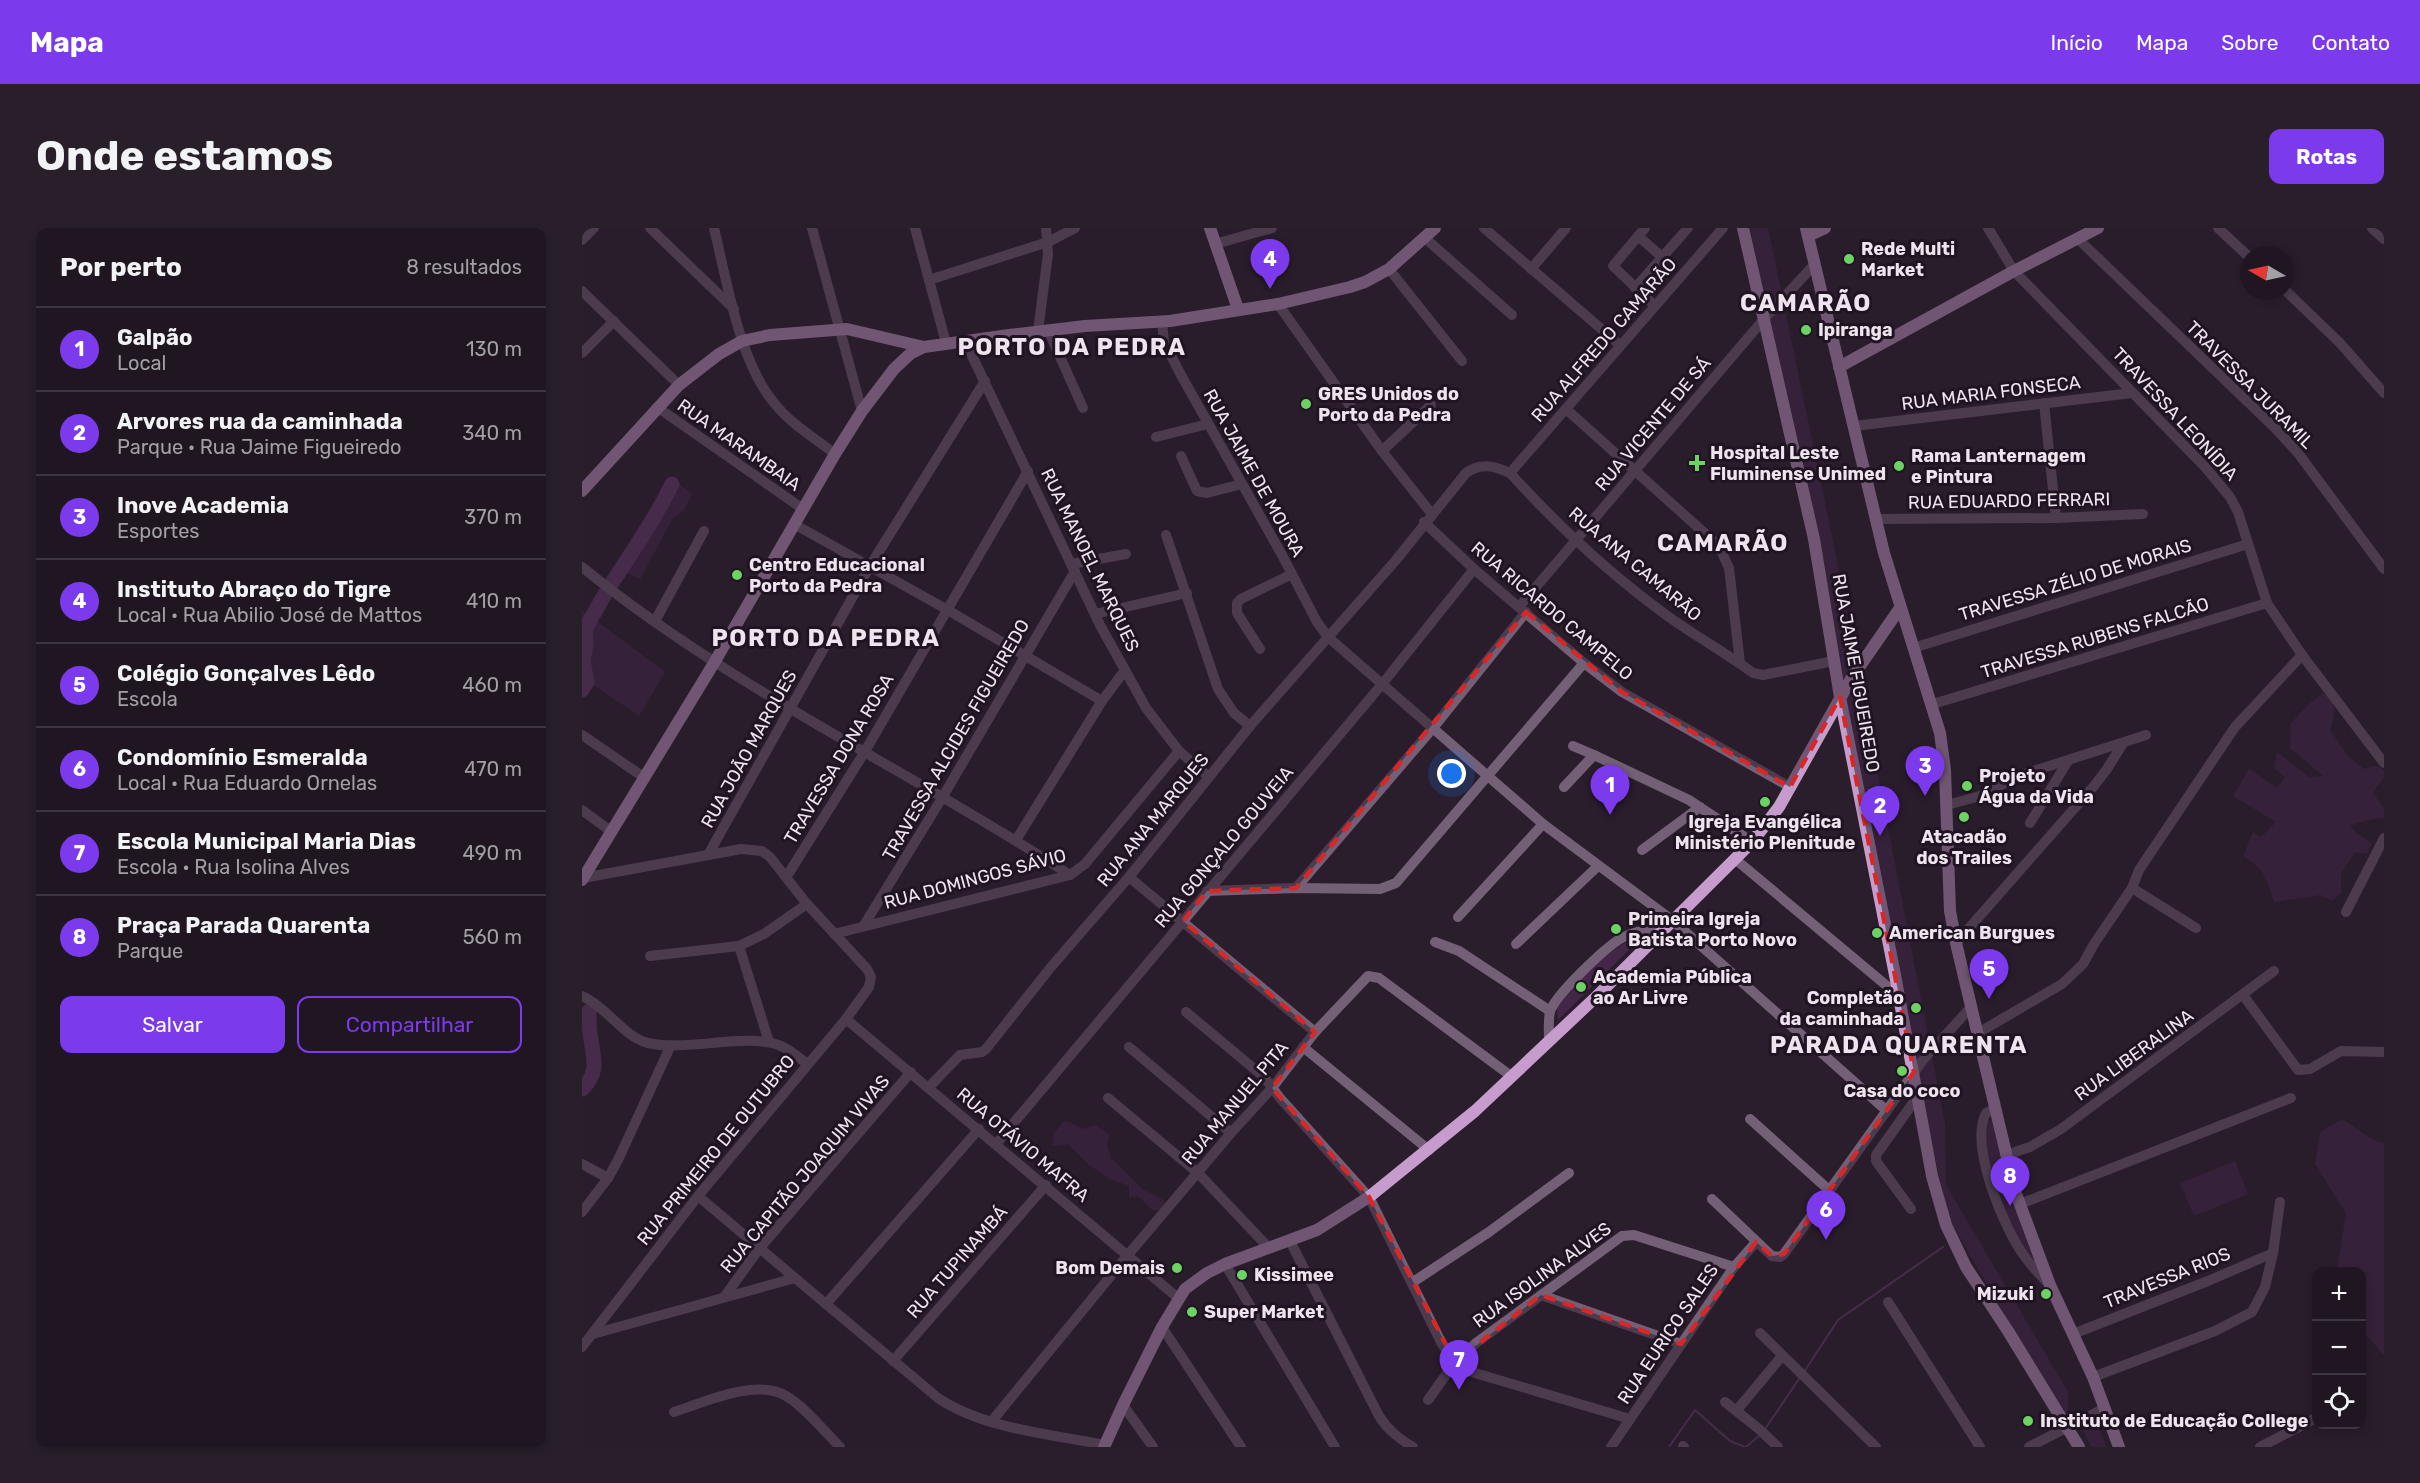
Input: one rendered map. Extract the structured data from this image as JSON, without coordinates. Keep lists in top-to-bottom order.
{
  "streets": {
    "main road": ["RUA JAIME FIGUEIREDO"],
    "street": [
      "RUA ALFREDO CAMARÃO",
      "TRAVESSA JURAMIL",
      "RUA MARIA FONSECA",
      "TRAVESSA LEONÍDIA",
      "RUA VICENTE DE SÁ",
      "RUA MARAMBAIA",
      "RUA JAIME DE MOURA",
      "RUA EDUARDO FERRARI",
      "RUA MANOEL MARQUES",
      "RUA ANA CAMARÃO",
      "TRAVESSA ZÉLIO DE MORAIS",
      "RUA RICARDO CAMPELO",
      "TRAVESSA RUBENS FALCÃO",
      "TRAVESSA ALCIDES FIGUEIREDO",
      "RUA JOÃO MARQUES",
      "TRAVESSA DONA ROSA",
      "RUA ANA MARQUES",
      "RUA GONÇALO GOUVEIA",
      "RUA DOMINGOS SÁVIO",
      "RUA LIBERALINA",
      "RUA MANUEL PITA",
      "RUA OTÁVIO MAFRA",
      "RUA PRIMEIRO DE OUTUBRO",
      "RUA CAPITÃO JOAQUIM VIVAS",
      "RUA TUPINAMBÁ",
      "RUA ISOLINA ALVES",
      "TRAVESSA RIOS",
      "RUA EURICO SALES"
    ]
  },
  "crossings": [
    ["RUA ALFREDO CAMARÃO", "RUA ANA CAMARÃO"],
    ["RUA MARIA FONSECA", "TRAVESSA LEONÍDIA"],
    ["TRAVESSA LEONÍDIA", "TRAVESSA ZÉLIO DE MORAIS"],
    ["TRAVESSA LEONÍDIA", "TRAVESSA RUBENS FALCÃO"],
    ["RUA VICENTE DE SÁ", "RUA JAIME DE MOURA"],
    ["RUA VICENTE DE SÁ", "RUA ANA CAMARÃO"],
    ["RUA VICENTE DE SÁ", "RUA RICARDO CAMPELO"],
    ["RUA VICENTE DE SÁ", "RUA JAIME FIGUEIREDO"],
    ["RUA JAIME DE MOURA", "RUA ANA MARQUES"],
    ["RUA JAIME DE MOURA", "RUA GONÇALO GOUVEIA"],
    ["RUA MANOEL MARQUES", "TRAVESSA ALCIDES FIGUEIREDO"],
    ["RUA MANOEL MARQUES", "RUA JOÃO MARQUES"],
    ["RUA MANOEL MARQUES", "TRAVESSA DONA ROSA"],
    ["RUA MANOEL MARQUES", "RUA ANA MARQUES"],
    ["RUA MANOEL MARQUES", "RUA DOMINGOS SÁVIO"],
    ["RUA ANA CAMARÃO", "RUA JAIME FIGUEIREDO"],
    ["RUA RICARDO CAMPELO", "RUA ANA MARQUES"],
    ["RUA RICARDO CAMPELO", "RUA GONÇALO GOUVEIA"],
    ["TRAVESSA ALCIDES FIGUEIREDO", "RUA DOMINGOS SÁVIO"],
    ["RUA ANA MARQUES", "RUA OTÁVIO MAFRA"],
    ["RUA GONÇALO GOUVEIA", "RUA OTÁVIO MAFRA"],
    ["RUA DOMINGOS SÁVIO", "RUA PRIMEIRO DE OUTUBRO"],
    ["RUA MANUEL PITA", "RUA OTÁVIO MAFRA"],
    ["RUA OTÁVIO MAFRA", "RUA PRIMEIRO DE OUTUBRO"],
    ["RUA OTÁVIO MAFRA", "RUA CAPITÃO JOAQUIM VIVAS"],
    ["RUA OTÁVIO MAFRA", "RUA TUPINAMBÁ"],
    ["RUA ISOLINA ALVES", "RUA EURICO SALES"]
  ],
  "districts": [
    "CAMARÃO",
    "PORTO DA PEDRA",
    "CAMARÃO",
    "PORTO DA PEDRA",
    "PARADA QUARENTA"
  ],
  "places": {
    "other": [
      "Rede Multi Market",
      "Ipiranga",
      "GRES Unidos do Porto da Pedra",
      "Rama Lanternagem e Pintura",
      "Centro Educacional Porto da Pedra",
      "Projeto Água da Vida",
      "Igreja Evangélica Ministério Plenitude",
      "Atacadão dos Trailes",
      "Primeira Igreja Batista Porto Novo",
      "American Burgues",
      "Academia Pública ao Ar Livre",
      "Completão da caminhada",
      "Casa do coco",
      "Bom Demais",
      "Kissimee",
      "Mizuki",
      "Super Market",
      "Instituto de Educação College"
    ],
    "health": ["Hospital Leste Fluminense Unimed"]
  },
  "north": "left",
  "page": {
    "header": "Mapa",
    "nav": [
      "Início",
      "Mapa",
      "Sobre",
      "Contato"
    ],
    "buttons": [
      "Rotas",
      ["Salvar", "Compartilhar"]
    ],
    "title": "Onde estamos",
    "heading": ["Por perto", "8 resultados"],
    "pins": [
      "4",
      "3",
      "1",
      "2",
      "5",
      "8",
      "6",
      "7"
    ],
    "list": [
      {
        "mark": "1",
        "name": "Galpão",
        "note": "Local",
        "value": "130 m"
      },
      {
        "mark": "2",
        "name": "Arvores rua da caminhada",
        "note": "Parque · Rua Jaime Figueiredo",
        "value": "340 m"
      },
      {
        "mark": "3",
        "name": "Inove Academia",
        "note": "Esportes",
        "value": "370 m"
      },
      {
        "mark": "4",
        "name": "Instituto Abraço do Tigre",
        "note": "Local · Rua Abilio José de Mattos",
        "value": "410 m"
      },
      {
        "mark": "5",
        "name": "Colégio Gonçalves Lêdo",
        "note": "Escola",
        "value": "460 m"
      },
      {
        "mark": "6",
        "name": "Condomínio Esmeralda",
        "note": "Local · Rua Eduardo Ornelas",
        "value": "470 m"
      },
      {
        "mark": "7",
        "name": "Escola Municipal Maria Dias",
        "note": "Escola · Rua Isolina Alves",
        "value": "490 m"
      },
      {
        "mark": "8",
        "name": "Praça Parada Quarenta",
        "note": "Parque",
        "value": "560 m"
      }
    ],
    "map_buttons": ["+", "−"]
  }
}
